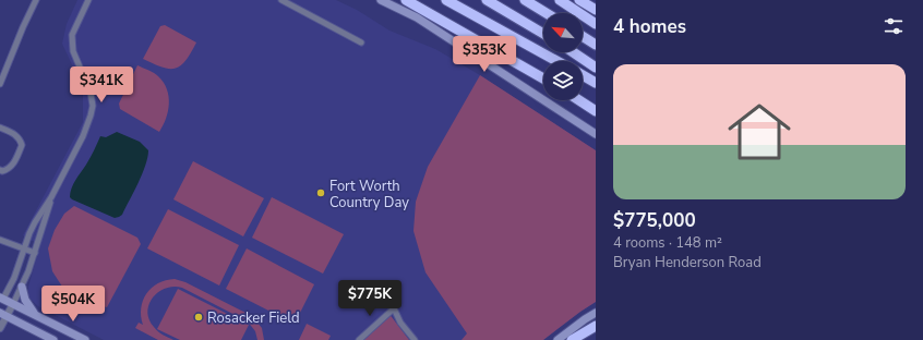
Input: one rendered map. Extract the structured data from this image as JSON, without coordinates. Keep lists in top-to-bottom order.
{
  "places": ["Fort Worth Country Day", "Rosacker Field"],
  "north": "top left",
  "page": {
    "heading": "4 homes",
    "price": [
      "$353K",
      "$341K",
      "$775K",
      "$504K"
    ],
    "list": [
      {
        "name": "$775,000",
        "note": "4 rooms · 148 m² · Bryan Henderson Road"
      }
    ]
  }
}
